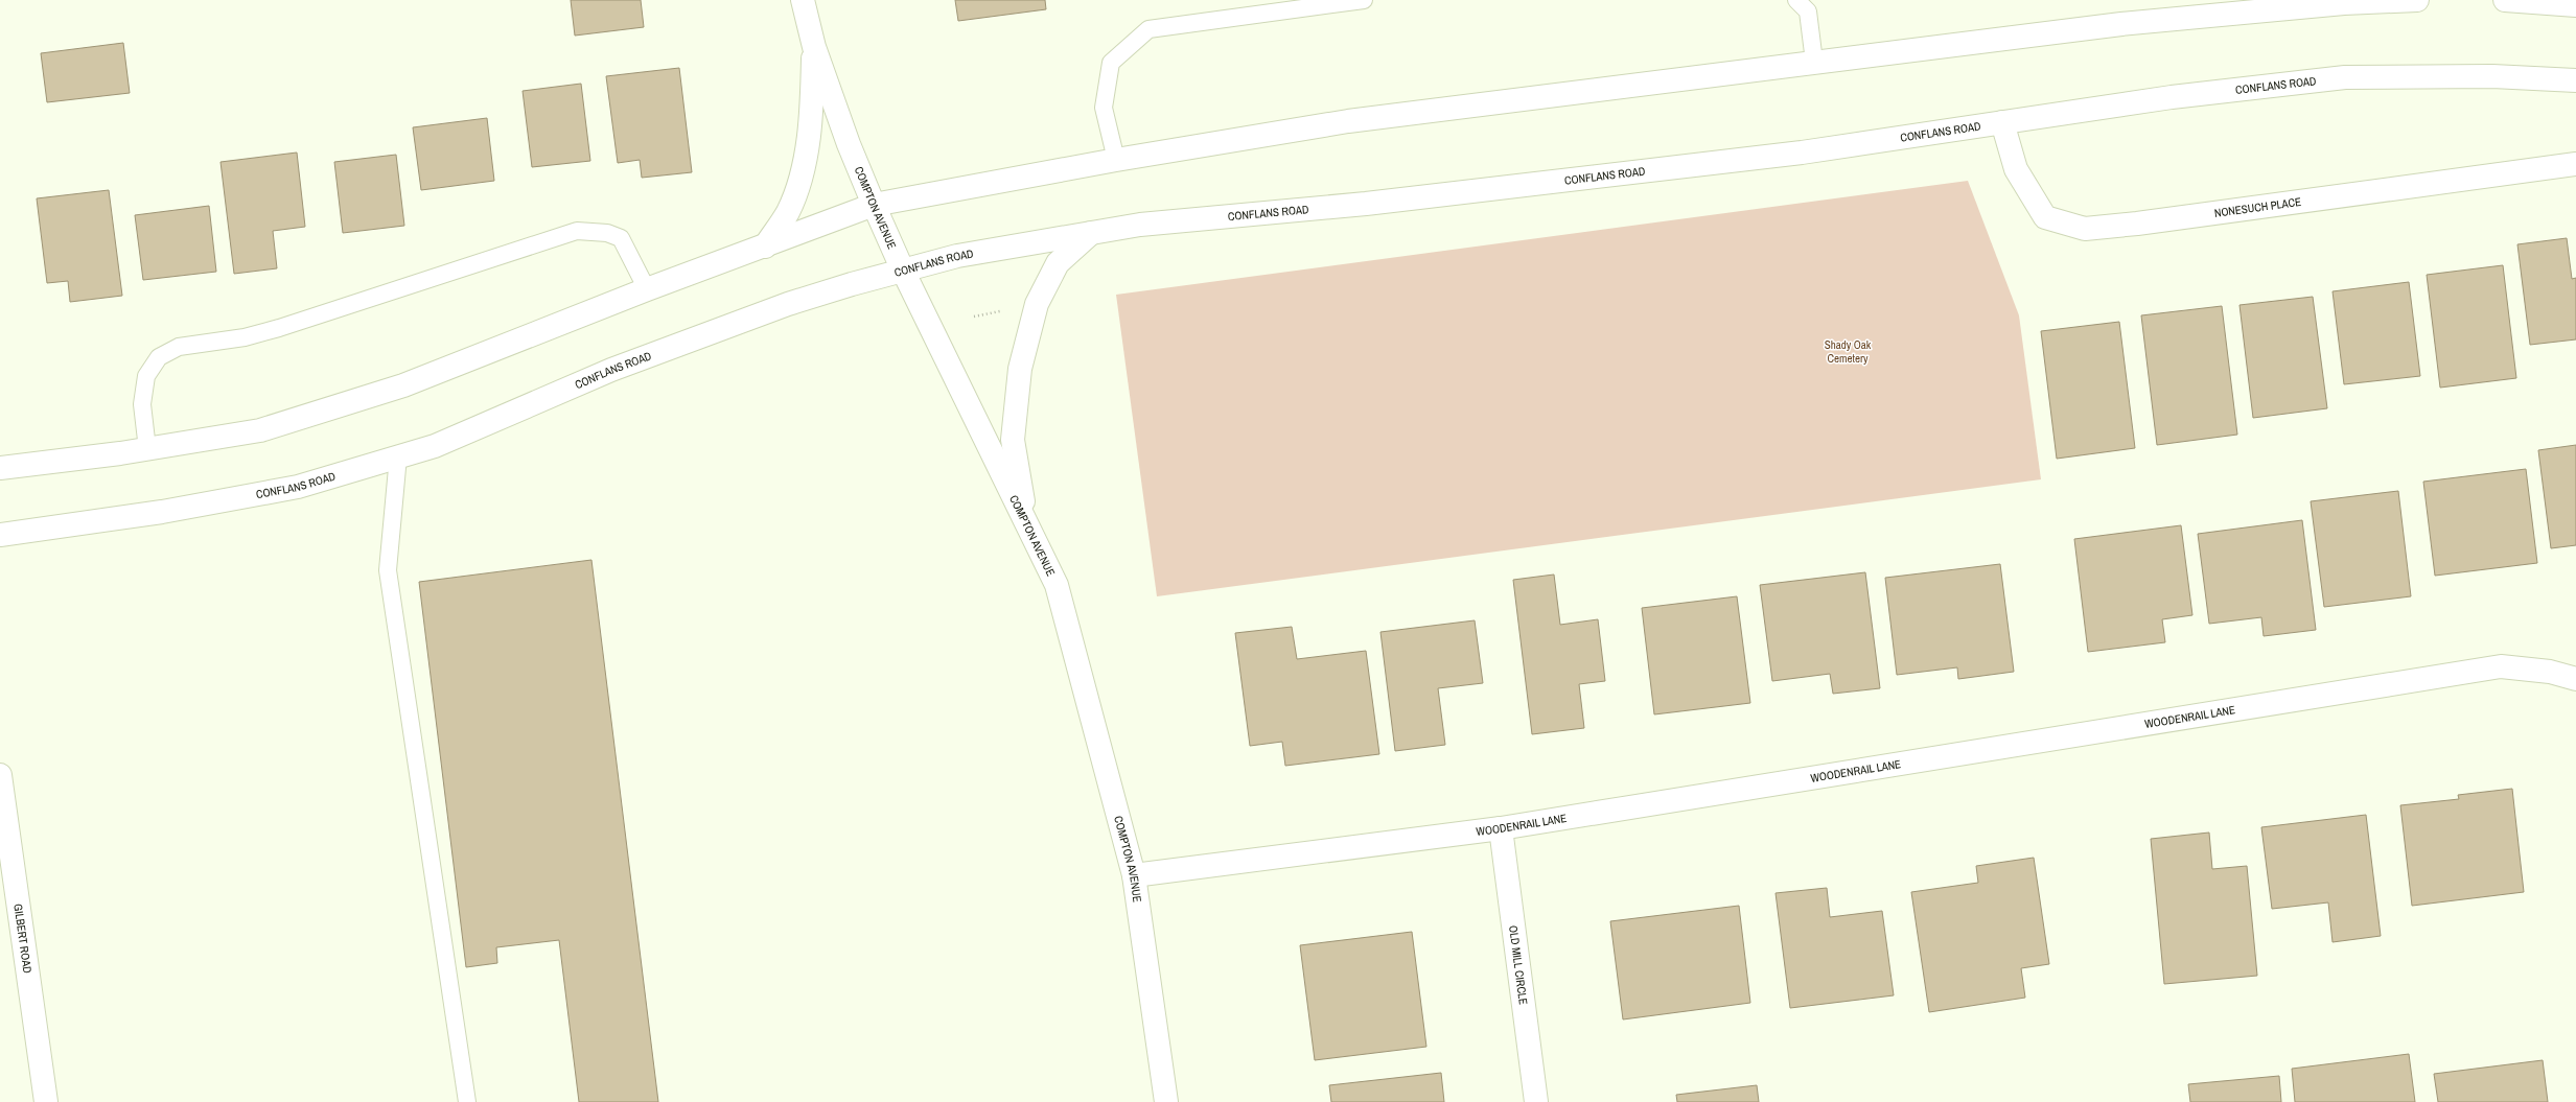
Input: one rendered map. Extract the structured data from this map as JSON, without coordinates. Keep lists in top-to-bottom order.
{
  "streets": {
    "main road": [
      "CONFLANS ROAD",
      "NONESUCH PLACE",
      "COMPTON AVENUE",
      "WOODENRAIL LANE",
      "GILBERT ROAD",
      "OLD MILL CIRCLE"
    ]
  },
  "crossings": [
    ["CONFLANS ROAD", "NONESUCH PLACE"],
    ["CONFLANS ROAD", "COMPTON AVENUE"],
    ["COMPTON AVENUE", "WOODENRAIL LANE"],
    ["WOODENRAIL LANE", "OLD MILL CIRCLE"]
  ],
  "parks": ["Shady Oak Cemetery"]
}
